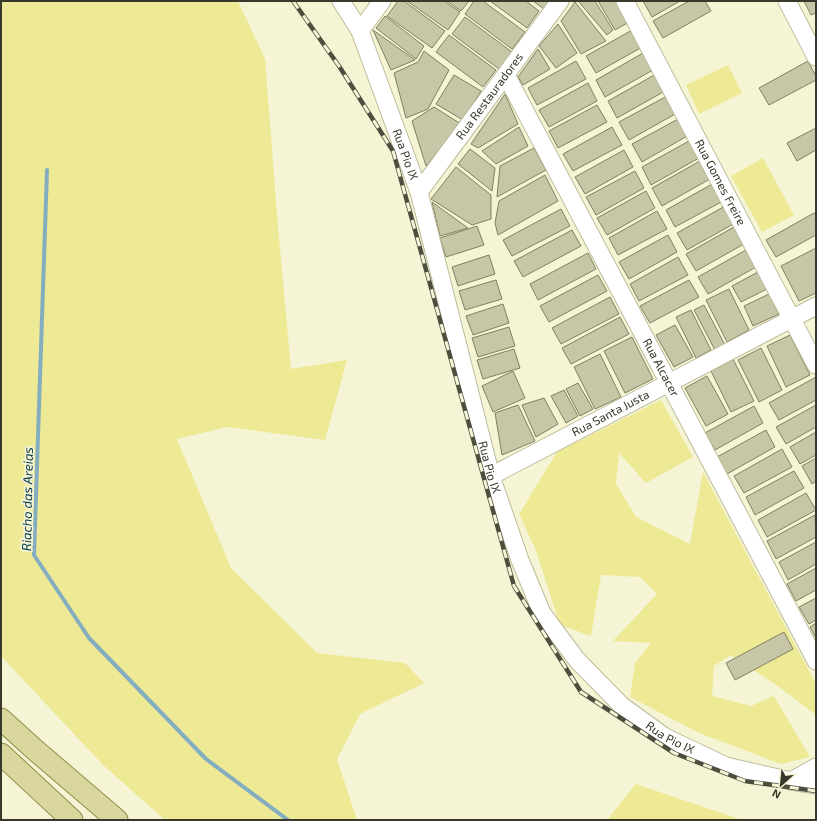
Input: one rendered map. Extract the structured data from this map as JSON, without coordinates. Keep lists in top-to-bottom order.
{
  "streets": {
    "street": [
      "Rua Restauradores",
      "Rua Pio IX",
      "Rua Gomes Freire",
      "Rua Alcacer",
      "Rua Santa Justa"
    ]
  },
  "crossings": [
    ["Rua Restauradores", "Rua Pio IX"],
    ["Rua Restauradores", "Rua Alcacer"],
    ["Rua Pio IX", "Rua Santa Justa"],
    ["Rua Gomes Freire", "Rua Santa Justa"],
    ["Rua Alcacer", "Rua Santa Justa"]
  ],
  "water": ["Riacho das Areias"],
  "north": "bottom left"
}
